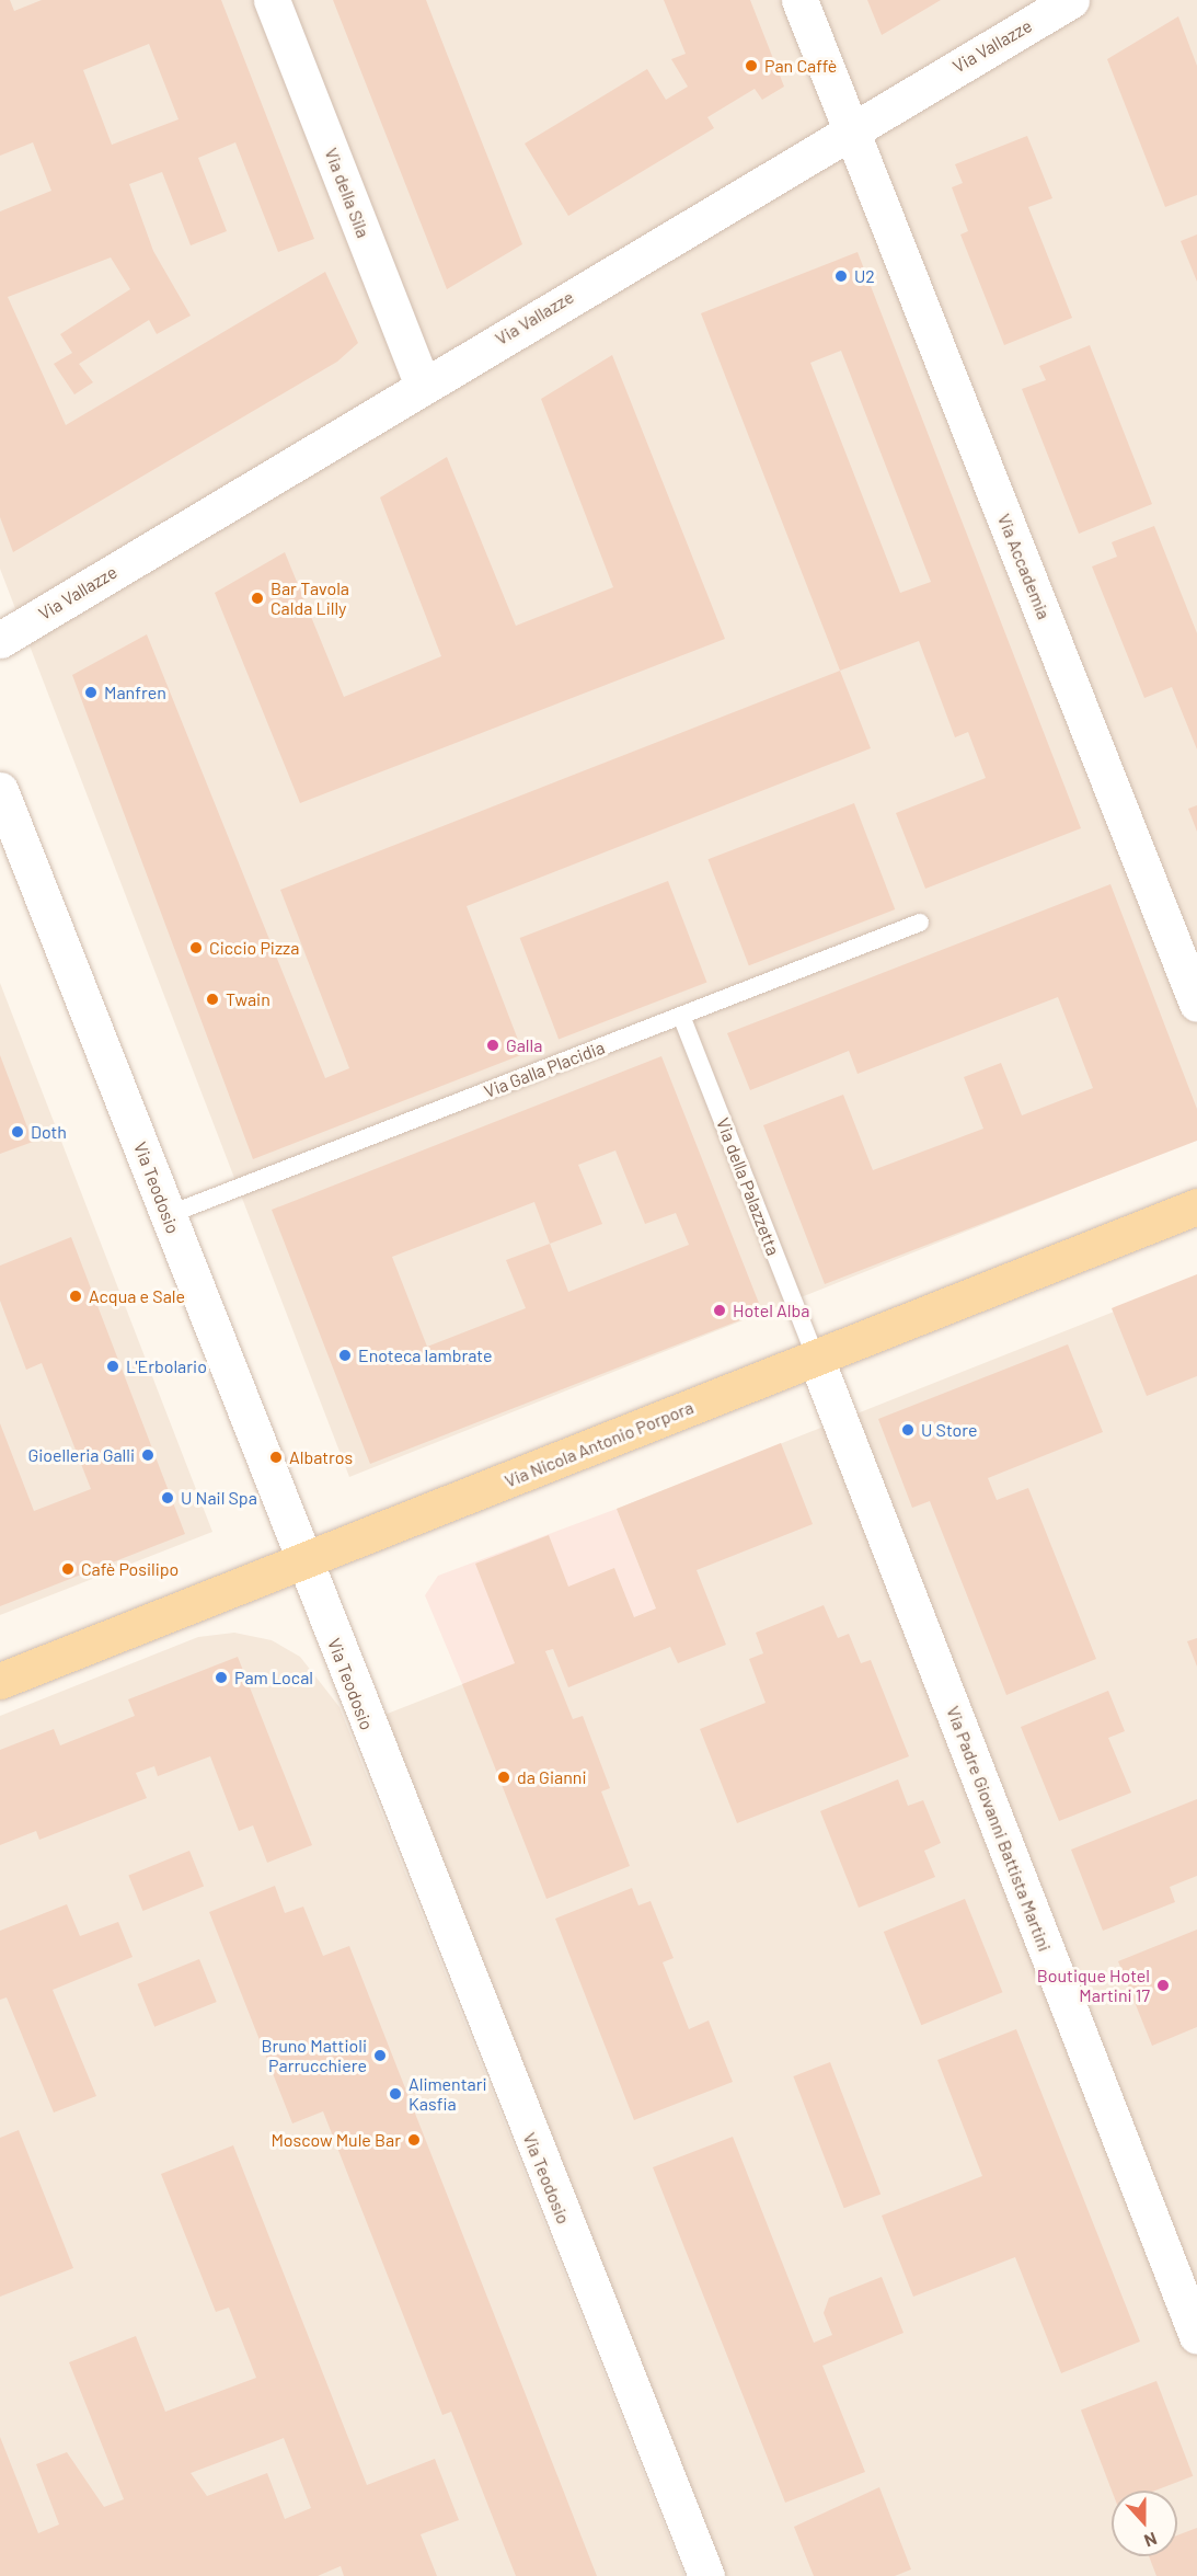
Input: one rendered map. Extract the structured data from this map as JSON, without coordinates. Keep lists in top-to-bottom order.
{
  "streets": {
    "main road": ["Via Nicola Antonio Porpora"],
    "street": [
      "Via Vallazze",
      "Via della Sila",
      "Via Accademia",
      "Via Teodosio",
      "Via Padre Giovanni Battista Martini"
    ],
    "lane": ["Via Galla Placidia", "Via della Palazzetta"]
  },
  "crossings": [
    ["Via Vallazze", "Via della Sila"],
    ["Via Vallazze", "Via Accademia"],
    ["Via Galla Placidia", "Via della Palazzetta"],
    ["Via Galla Placidia", "Via Teodosio"],
    ["Via della Palazzetta", "Via Nicola Antonio Porpora"],
    ["Via della Palazzetta", "Via Padre Giovanni Battista Martini"],
    ["Via Teodosio", "Via Nicola Antonio Porpora"],
    ["Via Nicola Antonio Porpora", "Via Padre Giovanni Battista Martini"]
  ],
  "places": [
    "Pan Caffè",
    "U2",
    "Bar Tavola Calda Lilly",
    "Manfren",
    "Ciccio Pizza",
    "Twain",
    "Galla",
    "Doth",
    "Acqua e Sale",
    "Hotel Alba",
    "Enoteca lambrate",
    "L'Erbolario",
    "U Store",
    "Gioelleria Galli",
    "Albatros",
    "U Nail Spa",
    "Cafè Posilipo",
    "Pam Local",
    "da Gianni",
    "Boutique Hotel Martini 17",
    "Bruno Mattioli Parrucchiere",
    "Alimentari Kasfia",
    "Moscow Mule Bar"
  ],
  "north": "bottom"
}
